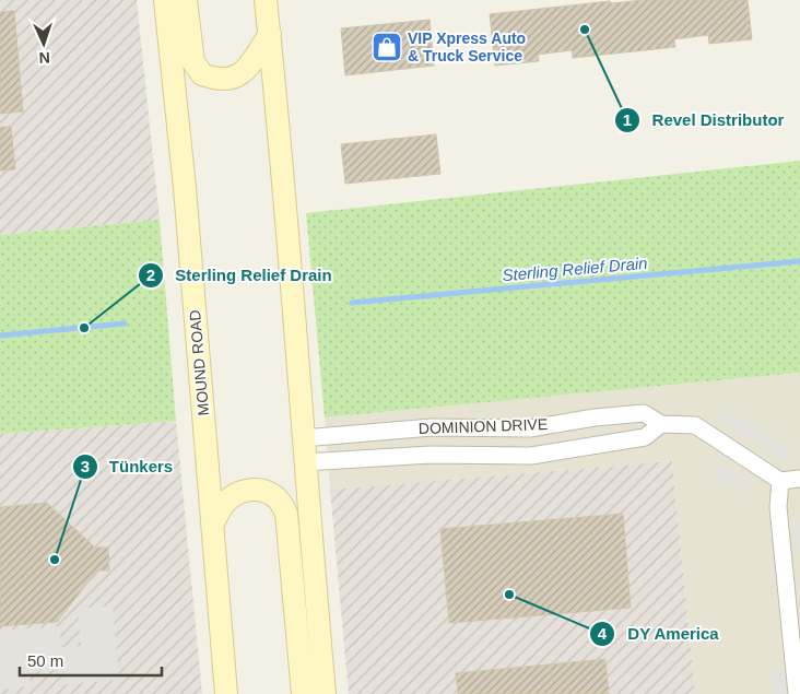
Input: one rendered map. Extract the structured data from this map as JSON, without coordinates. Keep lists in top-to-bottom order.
{
  "streets": {
    "main road": ["MOUND ROAD"],
    "street": ["DOMINION DRIVE"]
  },
  "water": ["Sterling Relief Drain"],
  "places": {
    "other": [
      "Revel Distributor",
      "Sterling Relief Drain",
      "Tünkers",
      "DY America"
    ],
    "shop": ["VIP Xpress Auto & Truck Service"]
  },
  "scale_bar": "50 m",
  "north": "bottom"
}
